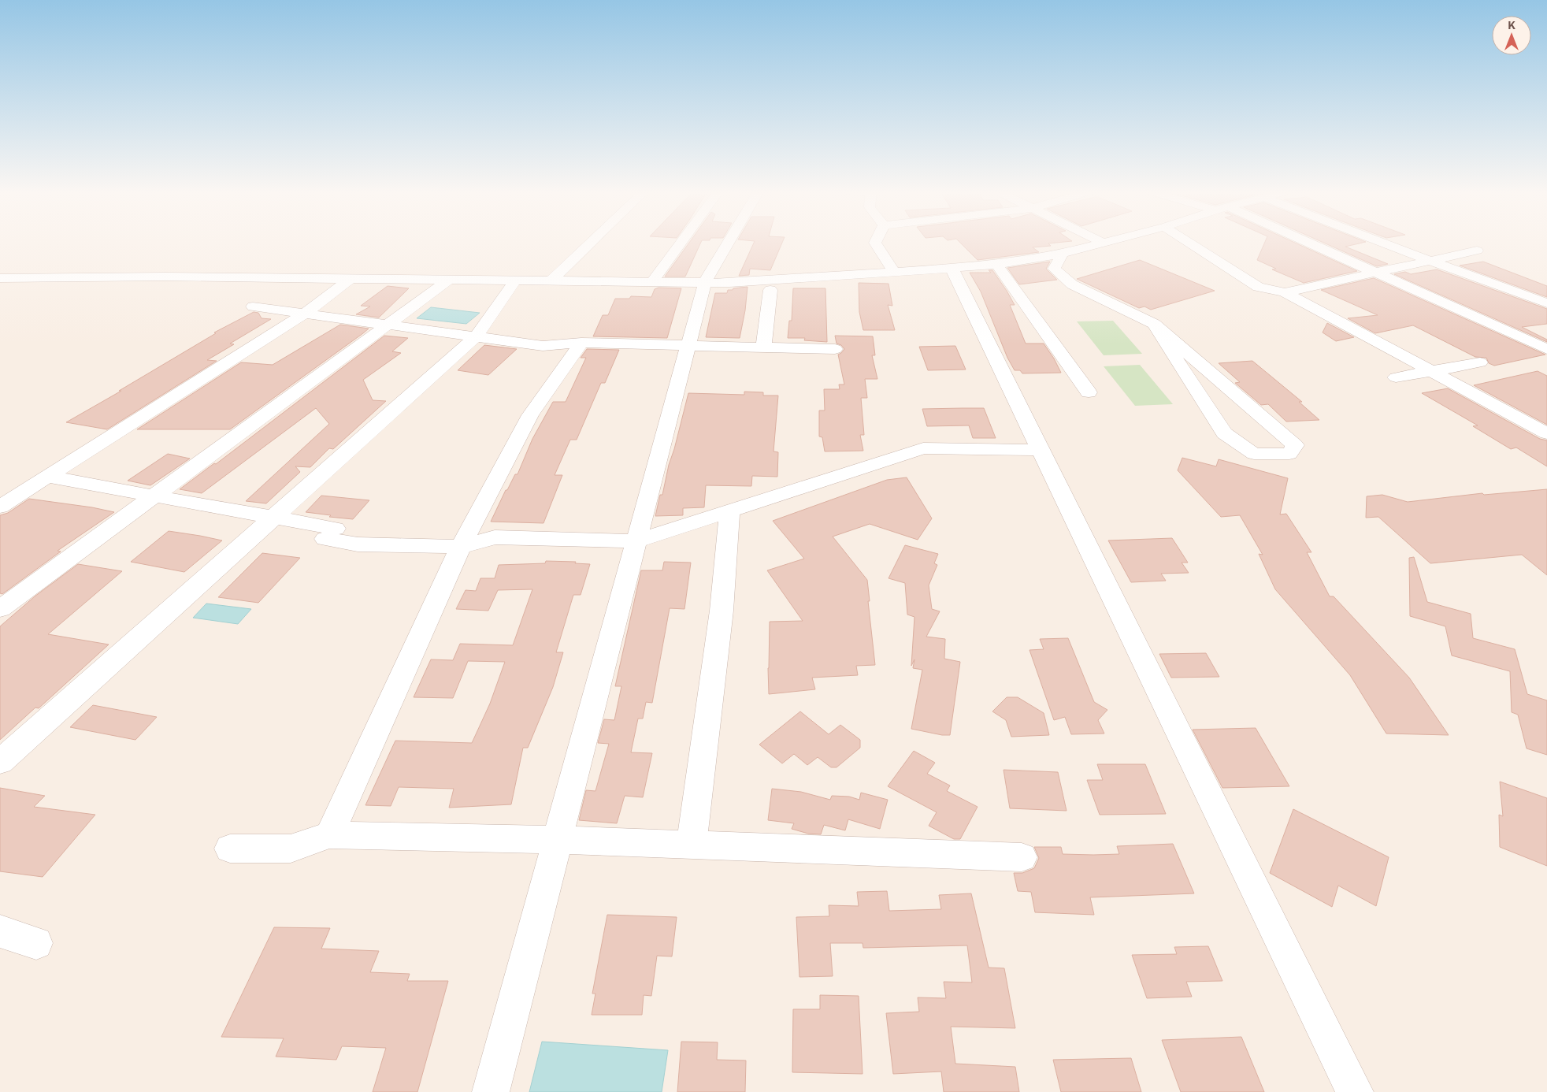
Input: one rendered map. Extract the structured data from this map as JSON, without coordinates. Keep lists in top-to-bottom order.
{
  "north": "top"
}
